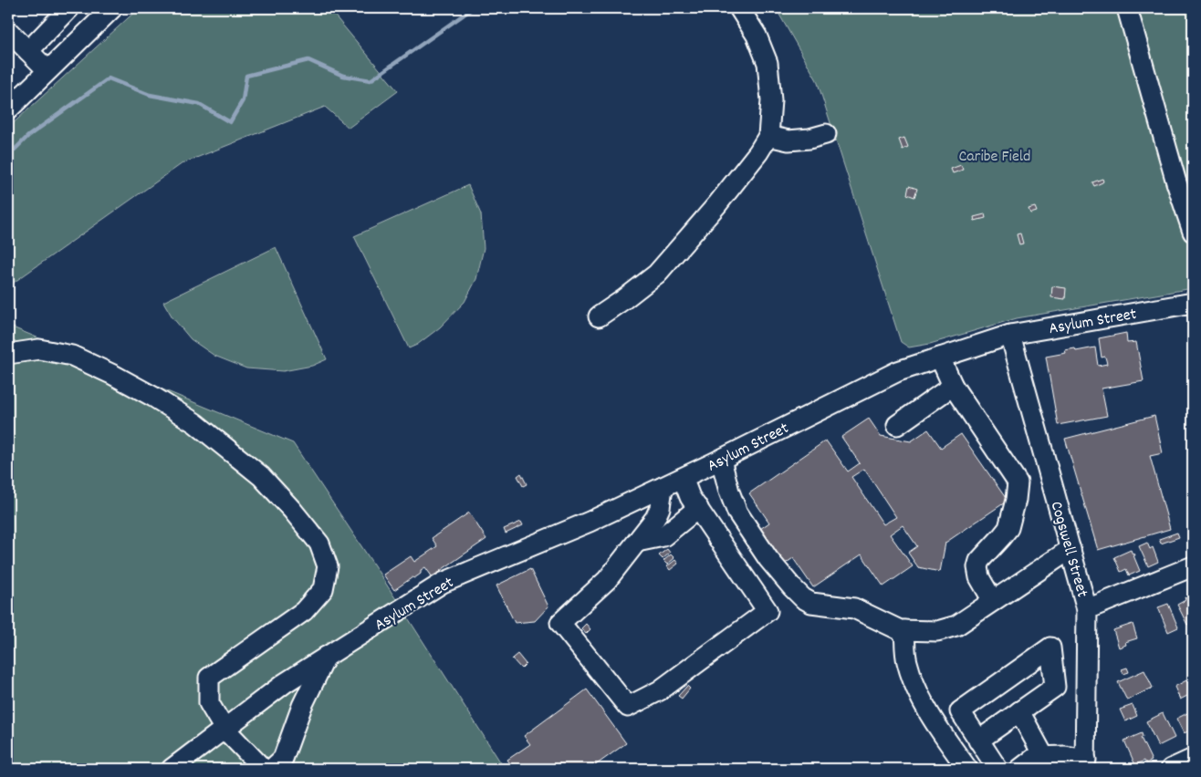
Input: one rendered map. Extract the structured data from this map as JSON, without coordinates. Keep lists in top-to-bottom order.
{
  "streets": {
    "street": ["Asylum Street", "Cogswell Street"]
  },
  "crossings": [
    ["Asylum Street", "Cogswell Street"]
  ],
  "parks": ["Caribe Field"]
}
